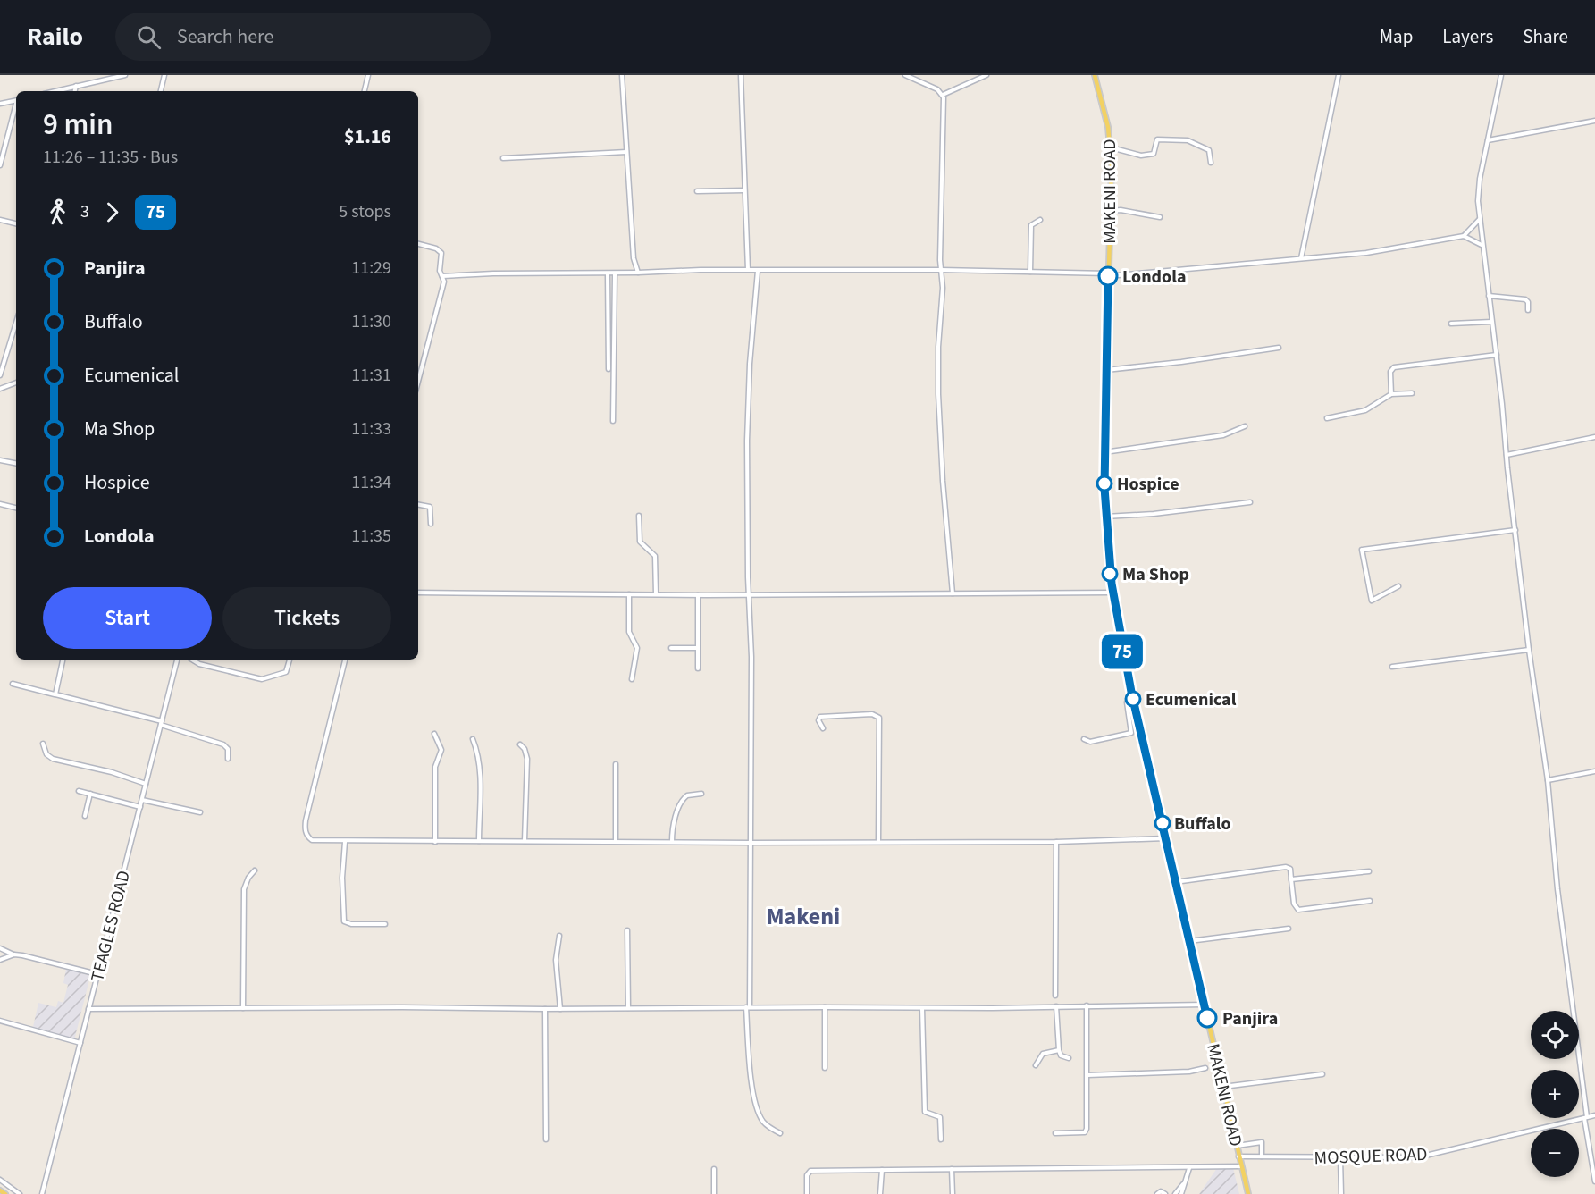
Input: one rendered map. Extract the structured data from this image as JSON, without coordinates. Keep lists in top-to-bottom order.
{
  "streets": {
    "main road": ["MAKENI ROAD"],
    "street": ["TEAGLES ROAD", "MOSQUE ROAD"]
  },
  "crossings": [
    ["MAKENI ROAD", "MOSQUE ROAD"]
  ],
  "districts": ["Makeni"],
  "places": [
    "Londola",
    "Hospice",
    "Ma Shop",
    "Ecumenical",
    "Buffalo",
    "Panjira"
  ],
  "lines": ["bus line 75"],
  "page": {
    "header": "Railo",
    "search": "Search here",
    "nav": ["Map", "Layers", "Share"],
    "on_map": "75",
    "heading": ["9 min", "11:26 – 11:35 · Bus", "$1.16"],
    "legs": ["3", "75", "5 stops"],
    "list": [
      {
        "name": "Panjira",
        "value": "11:29"
      },
      {
        "name": "Buffalo",
        "value": "11:30"
      },
      {
        "name": "Ecumenical",
        "value": "11:31"
      },
      {
        "name": "Ma Shop",
        "value": "11:33"
      },
      {
        "name": "Hospice",
        "value": "11:34"
      },
      {
        "name": "Londola",
        "value": "11:35"
      }
    ],
    "buttons": ["Start", "Tickets"],
    "map_buttons": ["+", "−"]
  }
}
